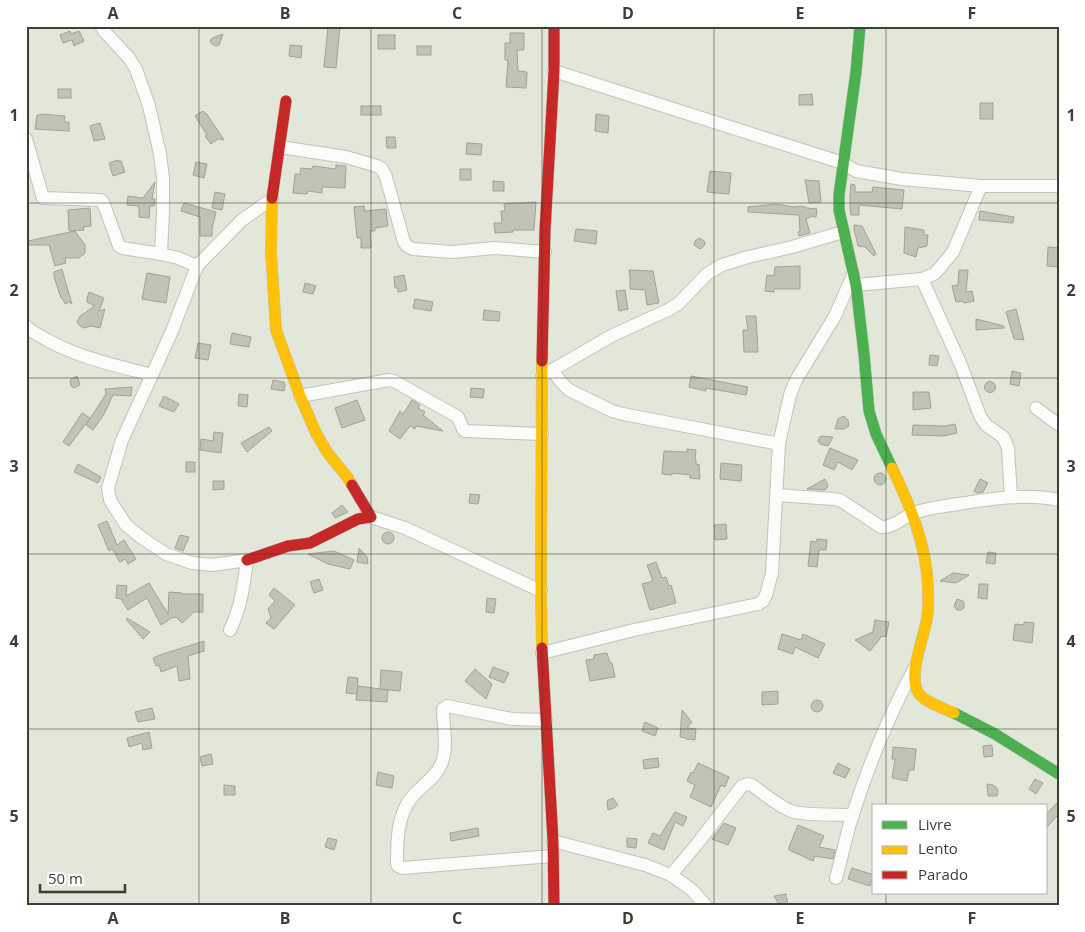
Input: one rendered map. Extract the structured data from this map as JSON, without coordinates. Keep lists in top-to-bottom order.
{
  "legend": ["Livre", "Lento", "Parado"],
  "scale_bar": "50 m",
  "grid": {
    "columns": [
      "A",
      "B",
      "C",
      "D",
      "E",
      "F"
    ],
    "rows": [
      "1",
      "2",
      "3",
      "4",
      "5"
    ]
  }
}
